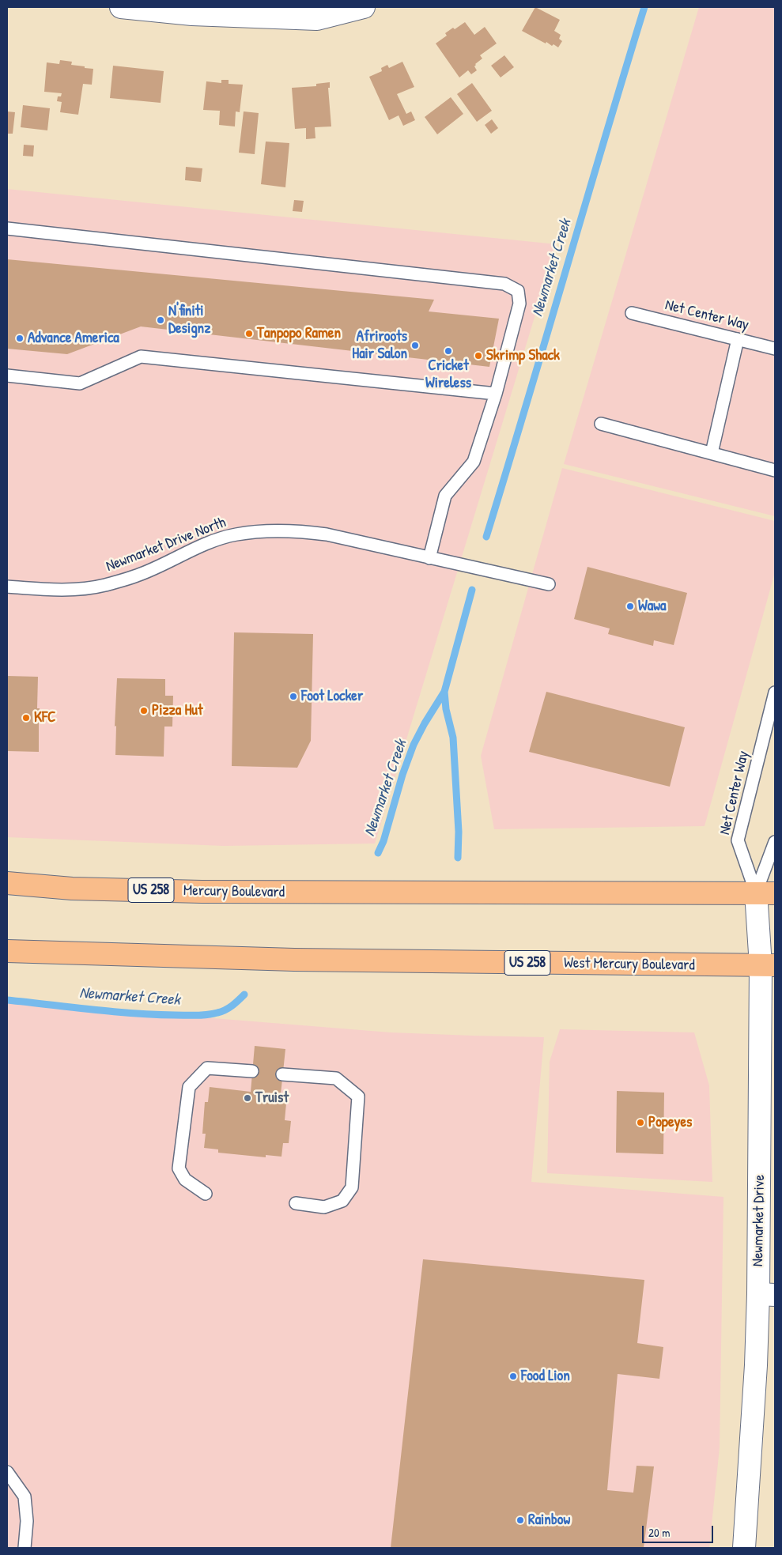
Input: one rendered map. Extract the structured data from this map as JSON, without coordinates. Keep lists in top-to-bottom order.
{
  "streets": {
    "highway": ["US 258", "Mercury Boulevard", "West Mercury Boulevard"],
    "street": ["Newmarket Drive"],
    "lane": ["Net Center Way", "Newmarket Drive North"]
  },
  "crossings": [
    ["Net Center Way", "Mercury Boulevard"],
    ["Net Center Way", "Newmarket Drive"],
    ["Mercury Boulevard", "Newmarket Drive"],
    ["West Mercury Boulevard", "Newmarket Drive"]
  ],
  "water": ["Newmarket Creek"],
  "places": [
    "N'finiti Designz",
    "Tanpopo Ramen",
    "Advance America",
    "Afriroots Hair Salon",
    "Cricket Wireless",
    "Skrimp Shack",
    "Wawa",
    "Foot Locker",
    "Pizza Hut",
    "KFC",
    "Truist",
    "Popeyes",
    "Food Lion",
    "Rainbow"
  ],
  "scale_bar": "20 m"
}
